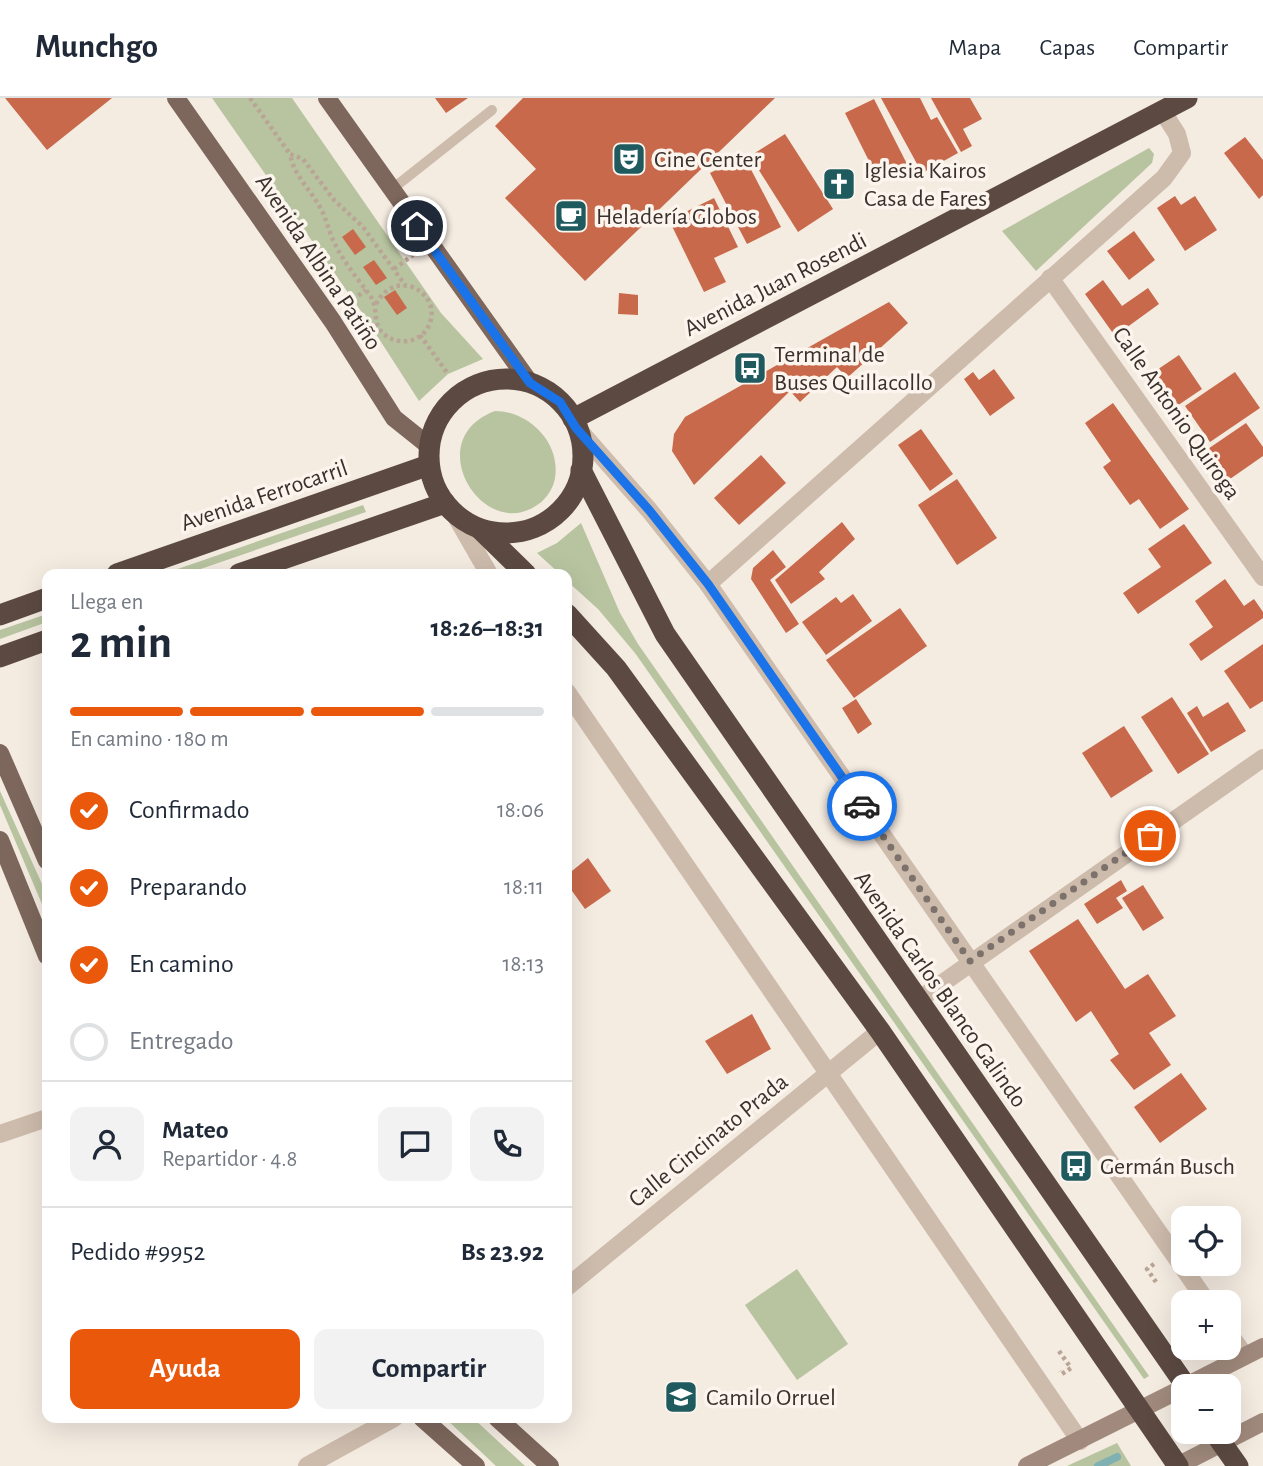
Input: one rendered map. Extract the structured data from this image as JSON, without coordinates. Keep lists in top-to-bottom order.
{
  "streets": {
    "highway": ["Avenida Juan Rosendi", "Avenida Ferrocarril", "Avenida Carlos Blanco Galindo"],
    "main road": ["Avenida Albina Patiño"],
    "street": ["Calle Antonio Quiroga", "Calle Cincinato Prada"]
  },
  "crossings": [
    ["Avenida Albina Patiño", "Avenida Juan Rosendi"],
    ["Avenida Albina Patiño", "Avenida Ferrocarril"],
    ["Avenida Albina Patiño", "Avenida Carlos Blanco Galindo"],
    ["Avenida Juan Rosendi", "Avenida Ferrocarril"],
    ["Avenida Juan Rosendi", "Avenida Carlos Blanco Galindo"],
    ["Avenida Ferrocarril", "Avenida Carlos Blanco Galindo"]
  ],
  "places": {
    "theatre": ["Cine Center"],
    "church": ["Iglesia Kairos Casa de Fares"],
    "cafe": ["Heladería Globos"],
    "bus stop": ["Terminal de Buses Quillacollo", "Germán Busch"],
    "school or university": ["Camilo Orruel"]
  },
  "page": {
    "header": "Munchgo",
    "nav": ["Mapa", "Capas", "Compartir"],
    "heading": ["2 min", "Llega en", "18:26–18:31"],
    "panel": [
      "Mateo",
      "Repartidor · 4.8",
      "Pedido #9952",
      "Bs 23.92"
    ],
    "bar": "En camino · 180 m",
    "list": [
      ["Confirmado", "18:06"],
      ["Preparando", "18:11"],
      ["En camino", "18:13"],
      "Entregado"
    ],
    "map_buttons": ["+", "−"],
    "buttons": ["Ayuda", "Compartir"]
  }
}
